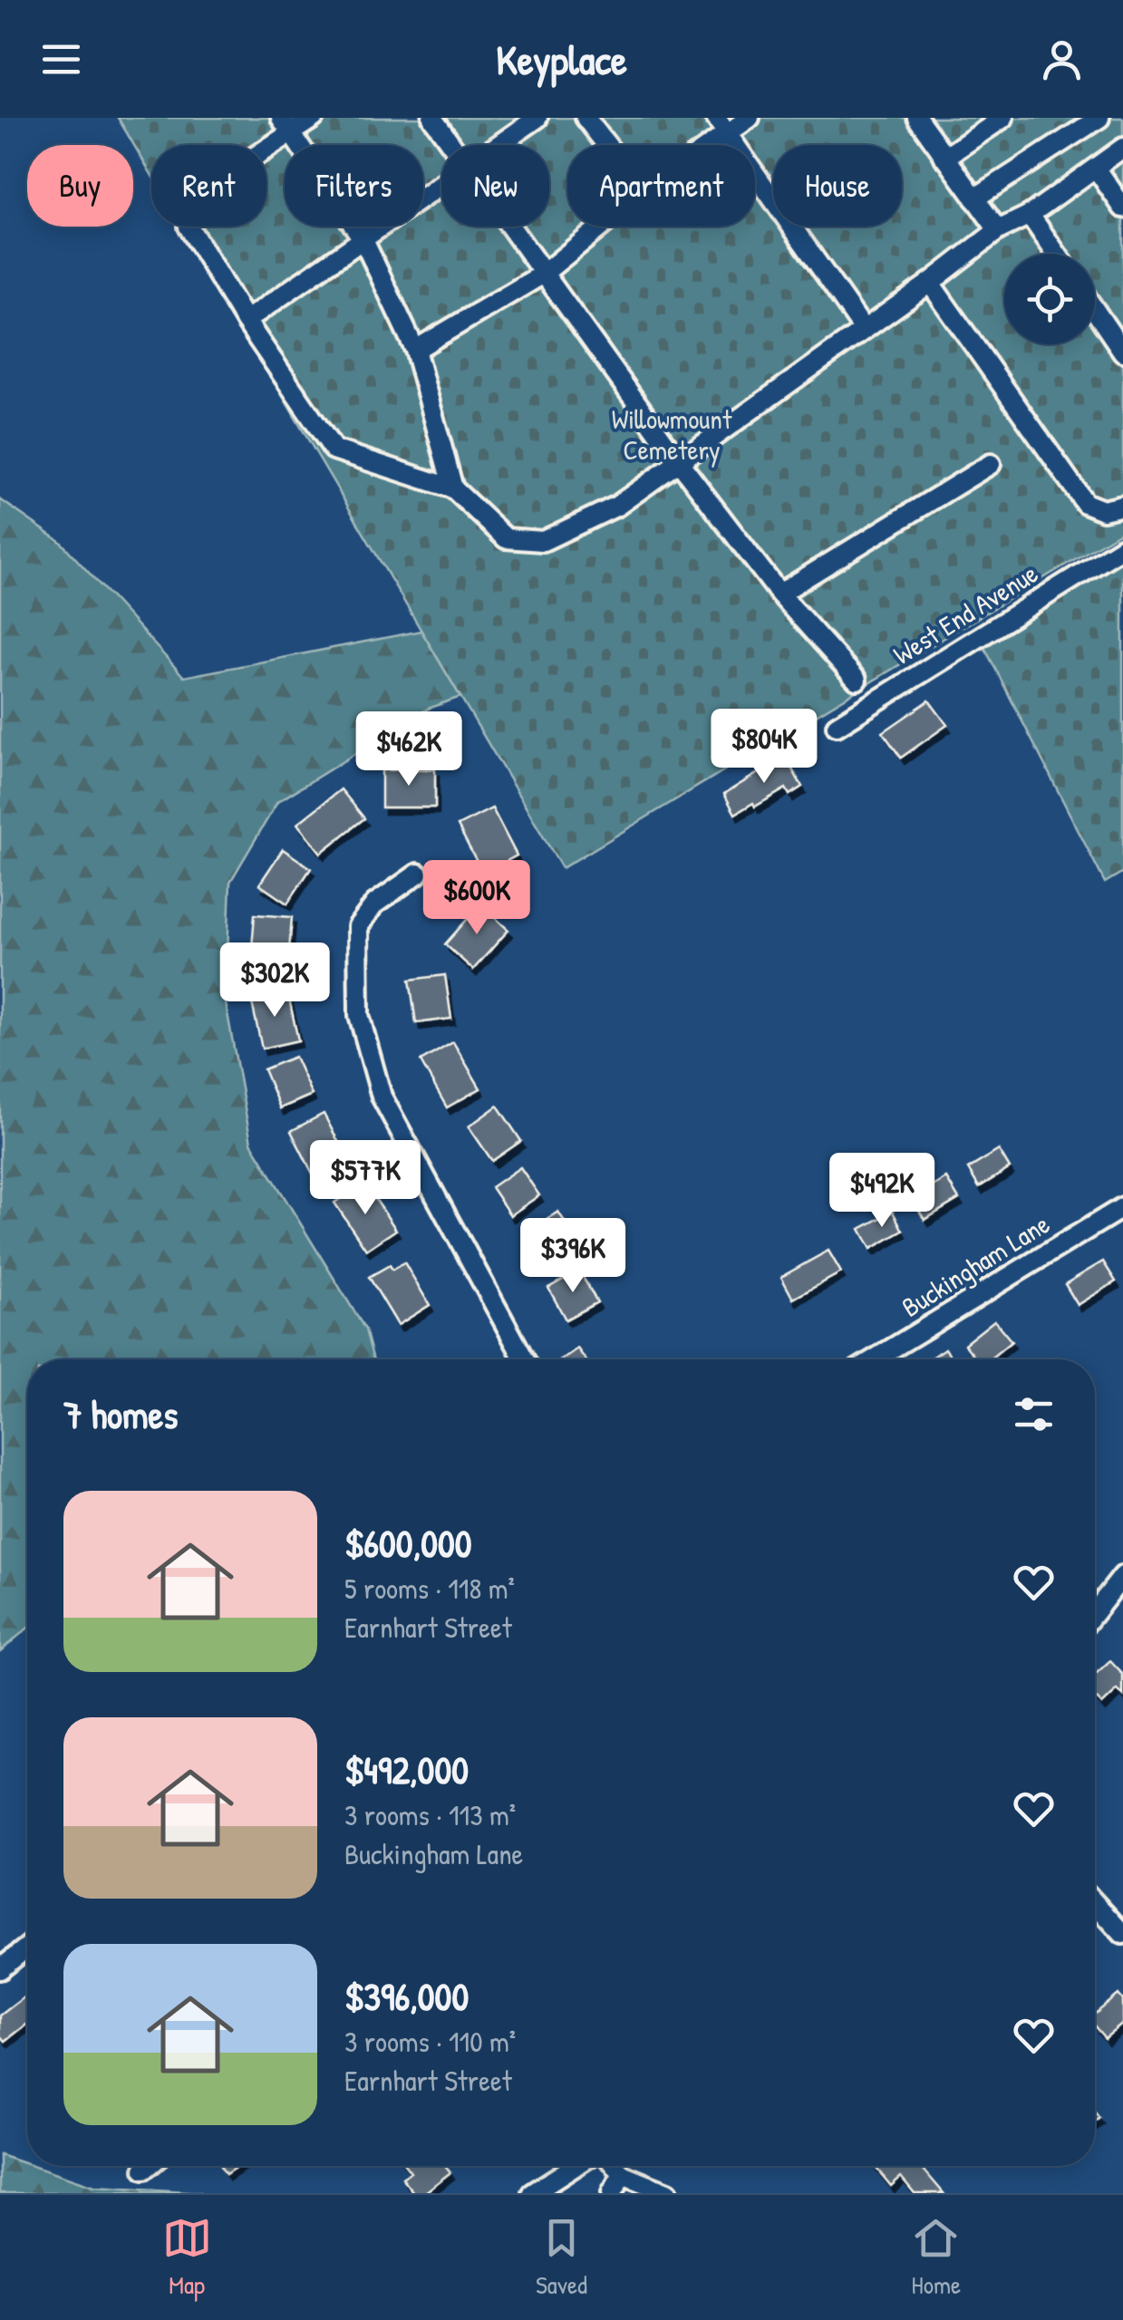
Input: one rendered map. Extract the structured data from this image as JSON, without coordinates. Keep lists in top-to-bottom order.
{
  "streets": {
    "street": ["West End Avenue", "Buckingham Lane"]
  },
  "parks": ["Willowmount Cemetery"],
  "page": {
    "header": "Keyplace",
    "chip": [
      "Buy",
      "Rent",
      "Filters",
      "New",
      "Apartment",
      "House"
    ],
    "price": [
      "$804K",
      "$462K",
      "$600K",
      "$302K",
      "$577K",
      "$492K",
      "$396K"
    ],
    "heading": "7 homes",
    "list": [
      {
        "name": "$600,000",
        "note": "5 rooms · 118 m² · Earnhart Street"
      },
      {
        "name": "$492,000",
        "note": "3 rooms · 113 m² · Buckingham Lane"
      },
      {
        "name": "$396,000",
        "note": "3 rooms · 110 m² · Earnhart Street"
      }
    ],
    "tabs": ["Map", "Saved", "Home"]
  }
}
